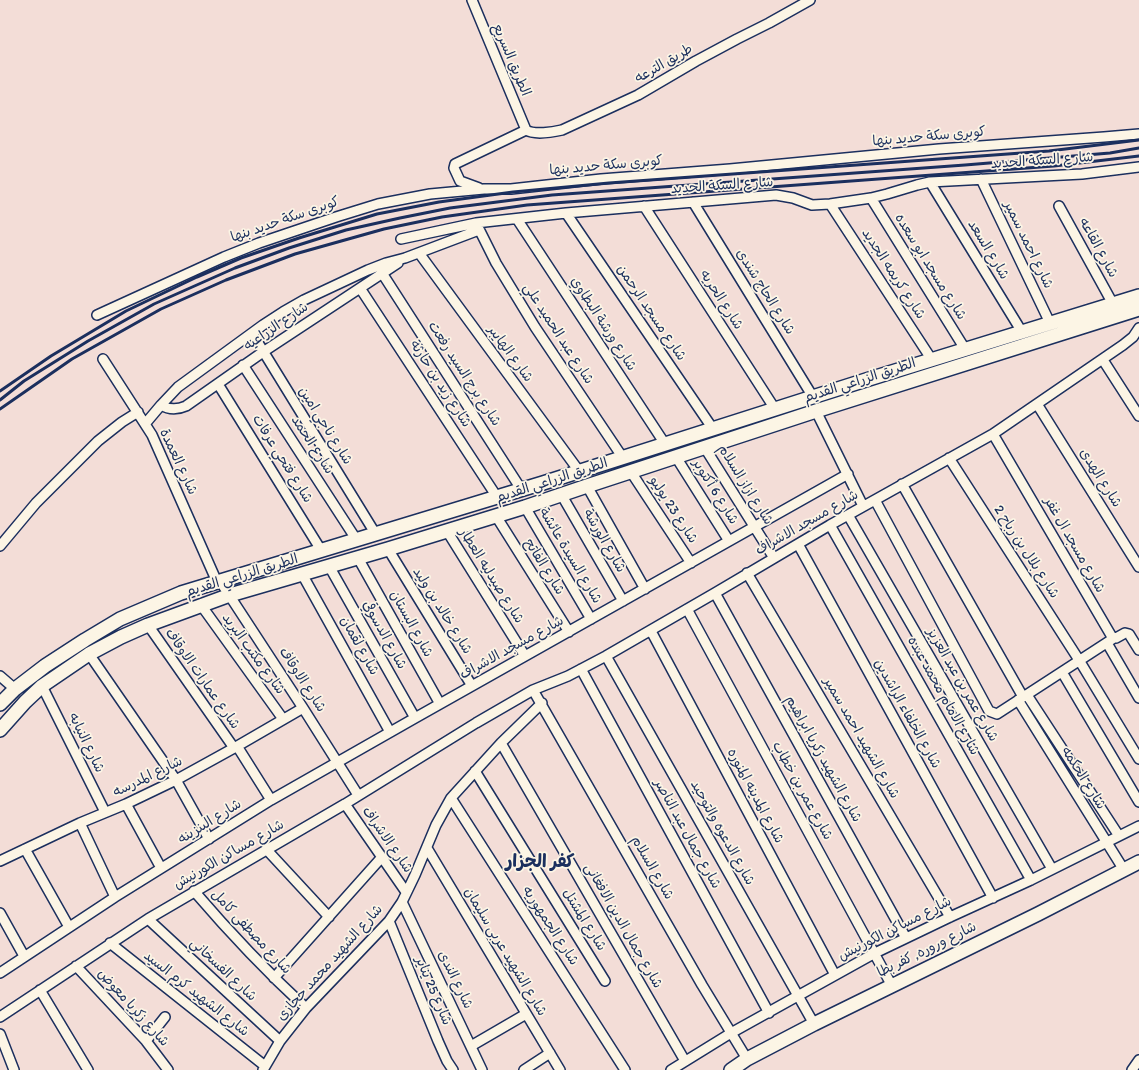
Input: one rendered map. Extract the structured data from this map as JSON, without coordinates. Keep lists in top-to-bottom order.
{
  "streets": {
    "main road": ["الطريق الزراعي القديم", "شارع وروره, كفر بطا"],
    "street": [
      "الطريق السريع",
      "طريق الترعه",
      "كوبرى سكة حديد بنها",
      "شارع السكة الحديد",
      "شارع احمد سمير",
      "شارع القاعه",
      "شارع السعد",
      "شارع مسجد ابو سعده",
      "شارع كريمه الجديد",
      "شارع الحاج شندى",
      "شارع الحريه",
      "شارع مسجد الرحمن",
      "شارع ورشة البطاوي",
      "شارع الزراعيه",
      "شارع عبد الحميد علي",
      "شارع الهايبر",
      "شارع برج السيد رفعت",
      "شارع زيد بن حارثة",
      "شارع ناجي امين",
      "شارع الحمد",
      "شارع فتحي عرفات",
      "شارع العمدة",
      "شارع الهدى",
      "شارع ازاز السلام",
      "شارع 6 أكتوبر",
      "شارع 23 يوليو",
      "شارع مسجد الاشراف",
      "شارع الورشة",
      "شارع مسجد ال غفر",
      "شارع بلال بن رباح 2",
      "شارع السيدة عائشة",
      "شارع الفاتح",
      "شارع صيدليه العطار",
      "شارع خالد بن وليد",
      "شارع البستان",
      "شارع الدسوقي",
      "شارع لقمان",
      "شارع مكتب البريد",
      "شارع عمارات الاوقاف",
      "شارع الاوقاف",
      "شارع عمر بن عبد العزيز",
      "شارع الامام محمد عبده",
      "شارع الخلفاء الراشدين",
      "شارع الشهيد احمد سمير",
      "شارع النيابه",
      "شارع الشهيد زكريا ابراهيم",
      "شارع المدرسه",
      "شارع الحكمه",
      "شارع عمر بن خطاب",
      "شارع المدينه المنوره",
      "شارع البنزينه",
      "شارع الدعوه والتوحيد",
      "شارع جمال عبد الناصر",
      "شارع الاشراف",
      "شارع مساكن الكورنيش",
      "شارع السلام",
      "شارع المشتل",
      "شارع الجمهوريه",
      "شارع جمال الدين الافغانى",
      "شارع مصطفى كامل",
      "شارع الشهيد عربى سليمان",
      "شارع الشهيد محمد حجازى",
      "شارع الفسخاني",
      "شارع الندى",
      "شارع 25 يناير",
      "شارع الشهيد كرم السيد",
      "شارع زكريا معوض"
    ]
  },
  "crossings": [
    ["الطريق السريع", "طريق الترعه"],
    ["شارع السكة الحديد", "شارع احمد سمير"],
    ["شارع السكة الحديد", "شارع السعد"],
    ["شارع السكة الحديد", "شارع مسجد ابو سعده"],
    ["شارع السكة الحديد", "شارع كريمه الجديد"],
    ["شارع السكة الحديد", "شارع الحاج شندى"],
    ["شارع السكة الحديد", "شارع الحريه"],
    ["شارع السكة الحديد", "شارع مسجد الرحمن"],
    ["شارع السكة الحديد", "شارع ورشة البطاوي"],
    ["شارع السكة الحديد", "شارع الزراعيه"],
    ["شارع السكة الحديد", "شارع عبد الحميد علي"],
    ["شارع احمد سمير", "الطريق الزراعي القديم"],
    ["شارع القاعه", "الطريق الزراعي القديم"],
    ["شارع السعد", "الطريق الزراعي القديم"],
    ["شارع مسجد ابو سعده", "الطريق الزراعي القديم"],
    ["شارع كريمه الجديد", "الطريق الزراعي القديم"],
    ["شارع الحاج شندى", "الطريق الزراعي القديم"],
    ["شارع الحريه", "الطريق الزراعي القديم"],
    ["شارع مسجد الرحمن", "الطريق الزراعي القديم"],
    ["شارع ورشة البطاوي", "الطريق الزراعي القديم"],
    ["شارع الزراعيه", "شارع عبد الحميد علي"],
    ["شارع الزراعيه", "شارع الهايبر"],
    ["شارع الزراعيه", "شارع برج السيد رفعت"],
    ["شارع الزراعيه", "شارع زيد بن حارثة"],
    ["شارع الزراعيه", "شارع ناجي امين"],
    ["شارع الزراعيه", "شارع الحمد"],
    ["شارع الزراعيه", "شارع فتحي عرفات"],
    ["شارع الزراعيه", "شارع العمدة"],
    ["شارع عبد الحميد علي", "الطريق الزراعي القديم"],
    ["شارع الهايبر", "الطريق الزراعي القديم"],
    ["شارع برج السيد رفعت", "الطريق الزراعي القديم"],
    ["الطريق الزراعي القديم", "شارع زيد بن حارثة"],
    ["الطريق الزراعي القديم", "شارع ناجي امين"],
    ["الطريق الزراعي القديم", "شارع الحمد"],
    ["الطريق الزراعي القديم", "شارع فتحي عرفات"],
    ["الطريق الزراعي القديم", "شارع العمدة"],
    ["الطريق الزراعي القديم", "شارع ازاز السلام"],
    ["الطريق الزراعي القديم", "شارع 6 أكتوبر"],
    ["الطريق الزراعي القديم", "شارع 23 يوليو"],
    ["الطريق الزراعي القديم", "شارع الورشة"],
    ["الطريق الزراعي القديم", "شارع السيدة عائشة"],
    ["الطريق الزراعي القديم", "شارع الفاتح"],
    ["الطريق الزراعي القديم", "شارع صيدليه العطار"],
    ["الطريق الزراعي القديم", "شارع خالد بن وليد"],
    ["الطريق الزراعي القديم", "شارع البستان"],
    ["الطريق الزراعي القديم", "شارع الدسوقي"],
    ["الطريق الزراعي القديم", "شارع لقمان"],
    ["الطريق الزراعي القديم", "شارع مكتب البريد"],
    ["الطريق الزراعي القديم", "شارع عمارات الاوقاف"],
    ["الطريق الزراعي القديم", "شارع الاوقاف"],
    ["الطريق الزراعي القديم", "شارع النيابه"],
    ["شارع العمدة", "شارع الاوقاف"],
    ["شارع الهدى", "شارع مسجد الاشراف"],
    ["شارع ازاز السلام", "شارع مسجد الاشراف"],
    ["شارع 6 أكتوبر", "شارع مسجد الاشراف"],
    ["شارع 23 يوليو", "شارع مسجد الاشراف"],
    ["شارع مسجد الاشراف", "شارع الورشة"],
    ["شارع مسجد الاشراف", "شارع مسجد ال غفر"],
    ["شارع مسجد الاشراف", "شارع بلال بن رباح 2"],
    ["شارع مسجد الاشراف", "شارع السيدة عائشة"],
    ["شارع مسجد الاشراف", "شارع الفاتح"],
    ["شارع مسجد الاشراف", "شارع صيدليه العطار"],
    ["شارع مسجد الاشراف", "شارع خالد بن وليد"],
    ["شارع مسجد الاشراف", "شارع البستان"],
    ["شارع مسجد الاشراف", "شارع عمر بن عبد العزيز"],
    ["شارع مسجد الاشراف", "شارع الامام محمد عبده"],
    ["شارع مسجد الاشراف", "شارع الخلفاء الراشدين"],
    ["شارع مسجد الاشراف", "شارع الشهيد احمد سمير"],
    ["شارع مسجد الاشراف", "شارع الشهيد زكريا ابراهيم"],
    ["شارع مسجد الاشراف", "شارع عمر بن خطاب"],
    ["شارع مسجد الاشراف", "شارع المدينه المنوره"],
    ["شارع مسجد الاشراف", "شارع البنزينه"],
    ["شارع مسجد الاشراف", "شارع الدعوه والتوحيد"],
    ["شارع مسجد الاشراف", "شارع جمال عبد الناصر"],
    ["شارع مسجد الاشراف", "شارع مساكن الكورنيش"],
    ["شارع مسجد الاشراف", "شارع السلام"],
    ["شارع البستان", "شارع البنزينه"],
    ["شارع الدسوقي", "شارع البنزينه"],
    ["شارع لقمان", "شارع البنزينه"],
    ["شارع مكتب البريد", "شارع المدرسه"],
    ["شارع عمارات الاوقاف", "شارع المدرسه"],
    ["شارع عمارات الاوقاف", "شارع البنزينه"],
    ["شارع الاوقاف", "شارع المدرسه"],
    ["شارع الاوقاف", "شارع البنزينه"],
    ["شارع الاوقاف", "شارع مساكن الكورنيش"],
    ["شارع عمر بن عبد العزيز", "شارع مساكن الكورنيش"],
    ["شارع الامام محمد عبده", "شارع مساكن الكورنيش"],
    ["شارع الخلفاء الراشدين", "شارع مساكن الكورنيش"],
    ["شارع الشهيد احمد سمير", "شارع مساكن الكورنيش"],
    ["شارع النيابه", "شارع المدرسه"],
    ["شارع الشهيد زكريا ابراهيم", "شارع مساكن الكورنيش"],
    ["شارع الحكمه", "شارع مساكن الكورنيش"],
    ["شارع الحكمه", "شارع وروره, كفر بطا"],
    ["شارع عمر بن خطاب", "شارع مساكن الكورنيش"],
    ["شارع عمر بن خطاب", "شارع وروره, كفر بطا"],
    ["شارع المدينه المنوره", "شارع مساكن الكورنيش"],
    ["شارع الدعوه والتوحيد", "شارع مساكن الكورنيش"],
    ["شارع الدعوه والتوحيد", "شارع وروره, كفر بطا"],
    ["شارع جمال عبد الناصر", "شارع مساكن الكورنيش"],
    ["شارع الاشراف", "شارع مساكن الكورنيش"],
    ["شارع الاشراف", "شارع الشهيد محمد حجازى"],
    ["شارع مساكن الكورنيش", "شارع السلام"],
    ["شارع مساكن الكورنيش", "شارع جمال الدين الافغانى"],
    ["شارع مساكن الكورنيش", "شارع مصطفى كامل"],
    ["شارع مساكن الكورنيش", "شارع الفسخاني"],
    ["شارع مساكن الكورنيش", "شارع الشهيد كرم السيد"],
    ["شارع مساكن الكورنيش", "شارع زكريا معوض"],
    ["شارع السلام", "شارع وروره, كفر بطا"],
    ["شارع السلام", "شارع الشهيد محمد حجازى"],
    ["شارع المشتل", "شارع الشهيد محمد حجازى"],
    ["شارع الجمهوريه", "شارع الشهيد محمد حجازى"],
    ["شارع جمال الدين الافغانى", "شارع الشهيد محمد حجازى"],
    ["شارع مصطفى كامل", "شارع الشهيد محمد حجازى"],
    ["شارع الشهيد عربى سليمان", "شارع الشهيد محمد حجازى"],
    ["شارع الشهيد محمد حجازى", "شارع الفسخاني"],
    ["شارع الشهيد محمد حجازى", "شارع الندى"],
    ["شارع الشهيد محمد حجازى", "شارع 25 يناير"],
    ["شارع الشهيد محمد حجازى", "شارع الشهيد كرم السيد"]
  ],
  "districts": ["كفر الجزار"]
}
